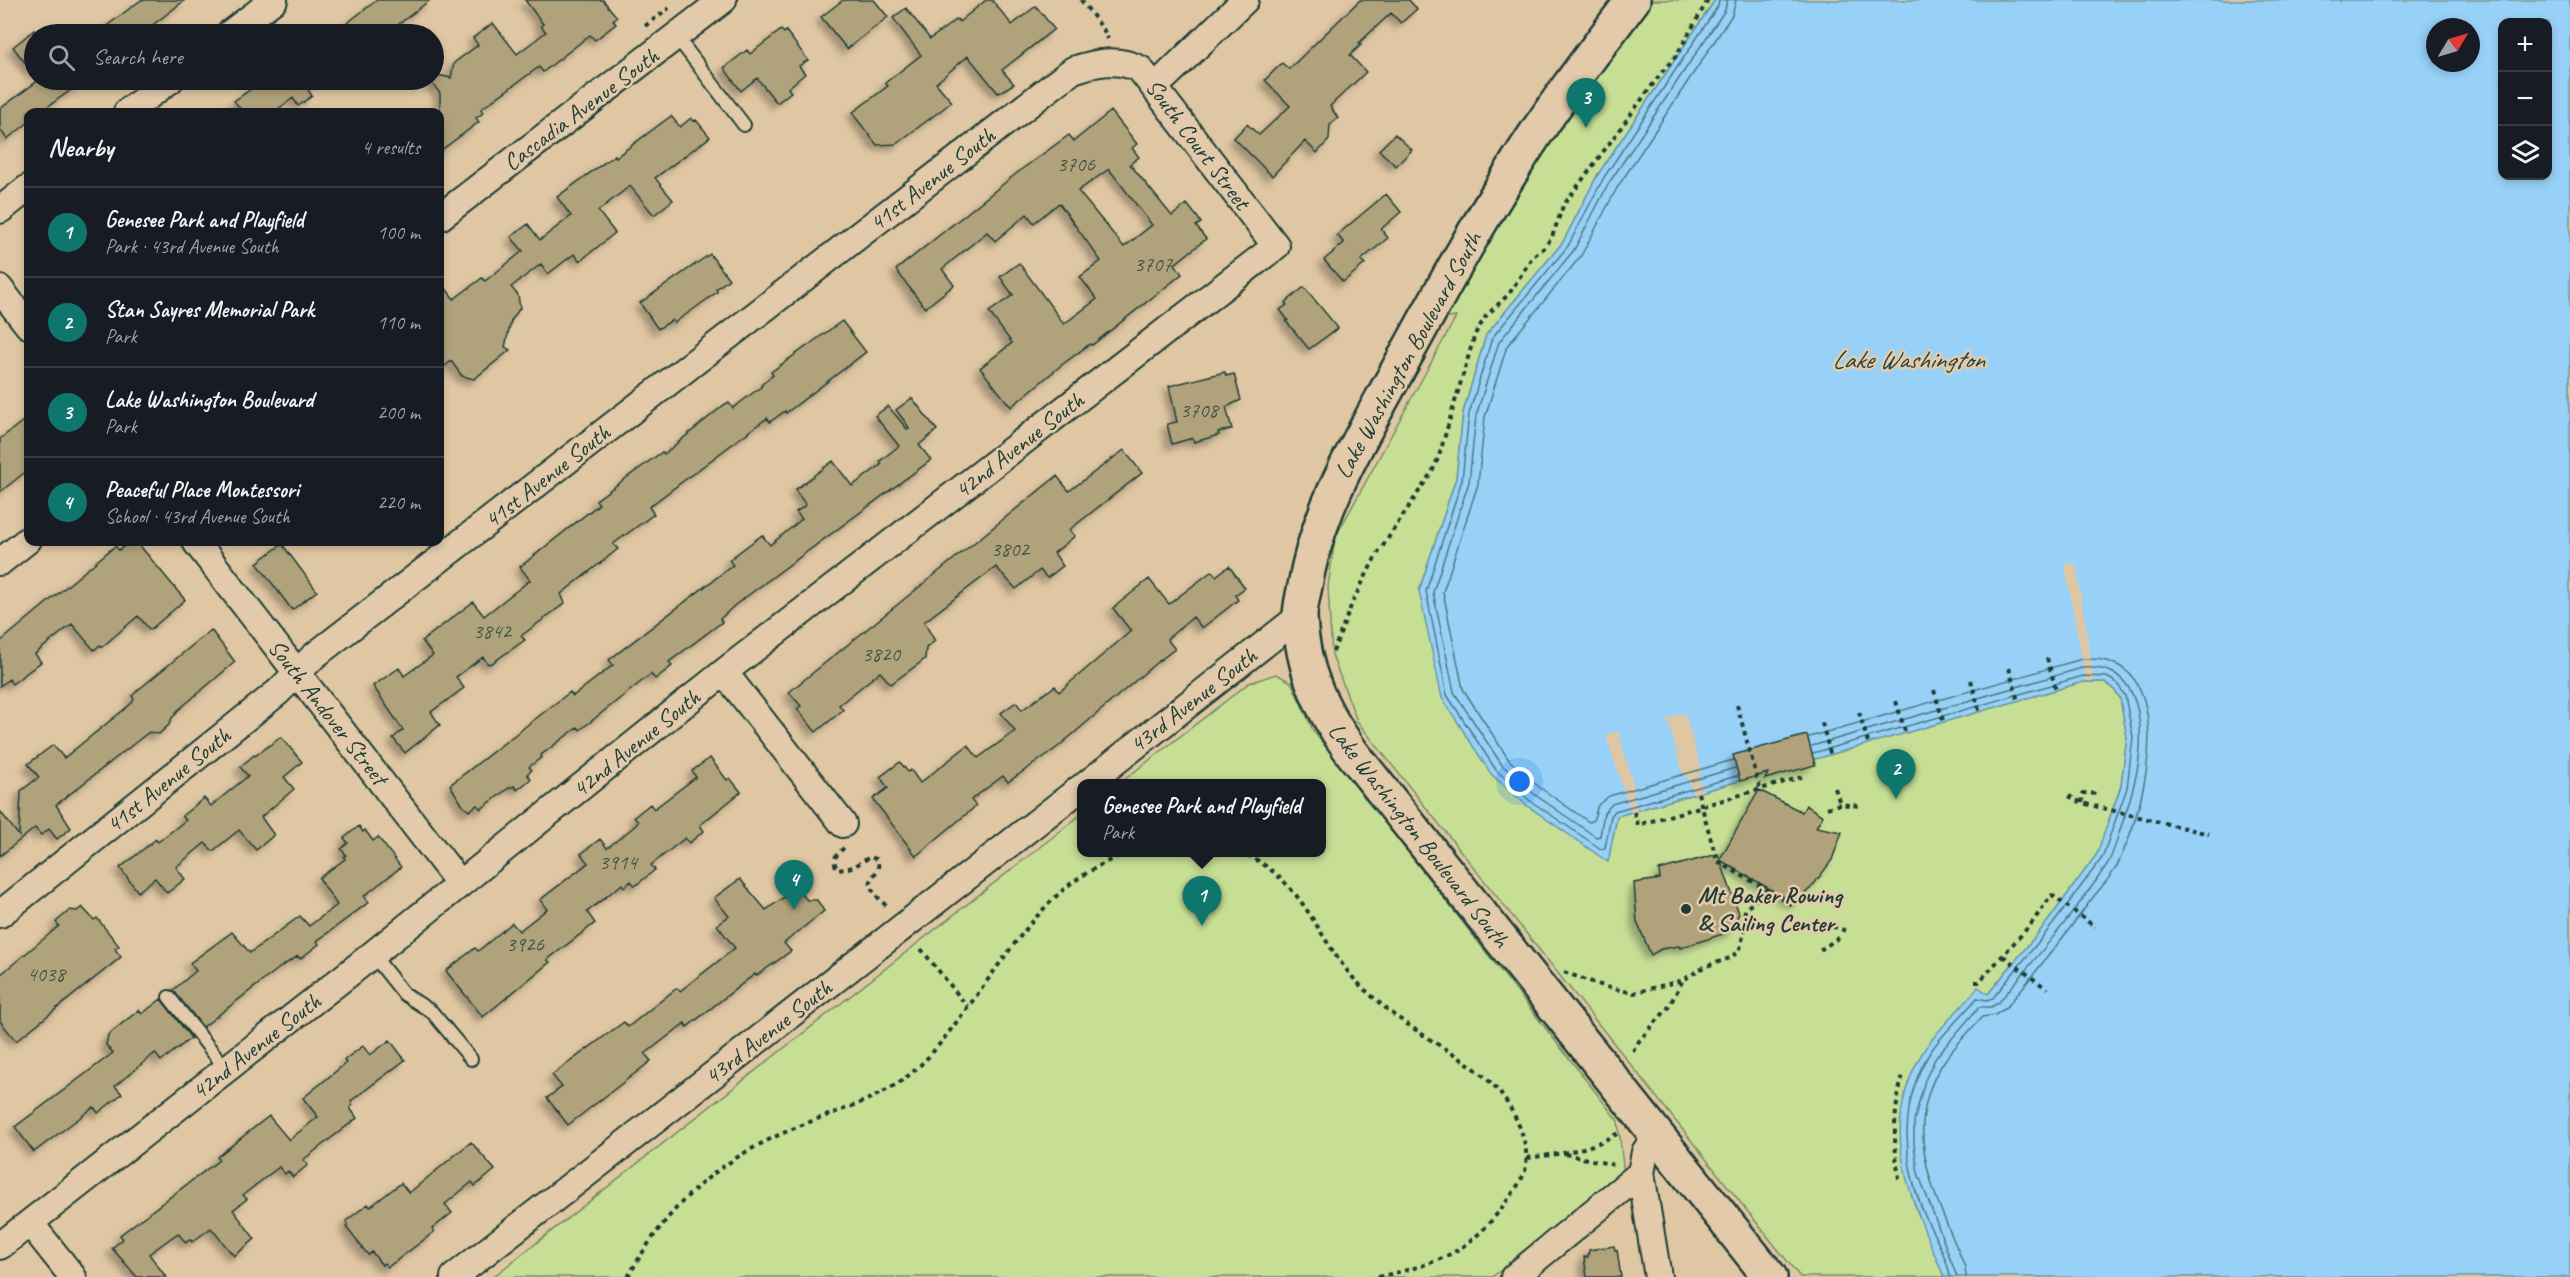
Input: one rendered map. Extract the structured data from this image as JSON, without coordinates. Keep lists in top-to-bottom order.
{
  "streets": {
    "main road": ["Lake Washington Boulevard South"],
    "street": [
      "Cascadia Avenue South",
      "South Court Street",
      "41st Avenue South",
      "42nd Avenue South",
      "43rd Avenue South",
      "South Andover Street"
    ]
  },
  "crossings": [
    ["South Court Street", "41st Avenue South"],
    ["South Court Street", "42nd Avenue South"],
    ["41st Avenue South", "South Andover Street"],
    ["Lake Washington Boulevard South", "43rd Avenue South"],
    ["42nd Avenue South", "South Andover Street"]
  ],
  "water": ["Lake Washington"],
  "places": ["Mt Baker Rowing & Sailing Center"],
  "house_numbers": [
    "3706",
    "3707",
    "3708",
    "3802",
    "3842",
    "3820",
    "3914",
    "3926",
    "4038"
  ],
  "north": "top right",
  "page": {
    "map_buttons": ["+", "−"],
    "search": "Search here",
    "pins": [
      "3",
      "2",
      "4",
      "1"
    ],
    "heading": ["Nearby", "4 results"],
    "list": [
      {
        "mark": "1",
        "name": "Genesee Park and Playfield",
        "note": "Park · 43rd Avenue South",
        "value": "100 m"
      },
      {
        "mark": "2",
        "name": "Stan Sayres Memorial Park",
        "note": "Park",
        "value": "110 m"
      },
      {
        "mark": "3",
        "name": "Lake Washington Boulevard",
        "note": "Park",
        "value": "200 m"
      },
      {
        "mark": "4",
        "name": "Peaceful Place Montessori",
        "note": "School · 43rd Avenue South",
        "value": "220 m"
      }
    ],
    "popup": ["Genesee Park and Playfield", "Park"]
  }
}
